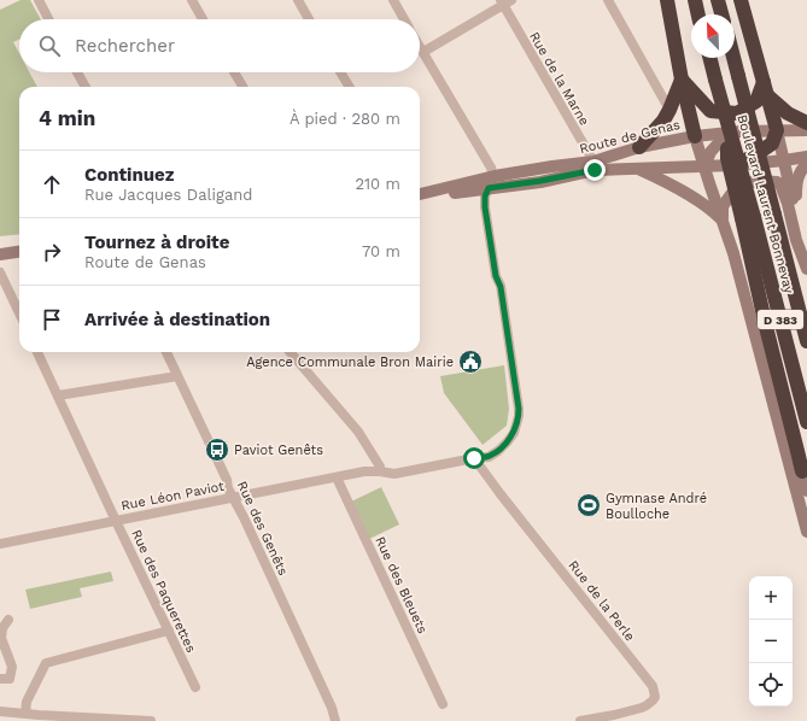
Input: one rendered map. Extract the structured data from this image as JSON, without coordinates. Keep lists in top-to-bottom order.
{
  "streets": {
    "highway": ["Boulevard Laurent Bonnevay", "D 383"],
    "main road": ["Route de Genas"],
    "street": [
      "Rue de la Marne",
      "Rue Léon Paviot",
      "Rue des Genêts",
      "Rue des Bleuets",
      "Rue des Paquerettes",
      "Rue de la Perle"
    ]
  },
  "crossings": [
    ["Rue de la Marne", "Route de Genas"],
    ["Route de Genas", "Boulevard Laurent Bonnevay"],
    ["Route de Genas", "Rue Léon Paviot"],
    ["Rue Léon Paviot", "Rue des Genêts"],
    ["Rue Léon Paviot", "Rue des Bleuets"],
    ["Rue Léon Paviot", "Rue des Paquerettes"],
    ["Rue Léon Paviot", "Rue de la Perle"]
  ],
  "places": {
    "public building": ["Agence Communale Bron Mairie"],
    "bus stop": ["Paviot Genêts"],
    "sports": ["Gymnase André Boulloche"]
  },
  "north": "top left",
  "page": {
    "search": "Rechercher",
    "heading": ["4 min", "À pied · 280 m"],
    "list": [
      ["Continuez", "Rue Jacques Daligand", "210 m"],
      ["Tournez à droite", "Route de Genas", "70 m"],
      "Arrivée à destination"
    ],
    "map_buttons": ["+", "−"]
  }
}
